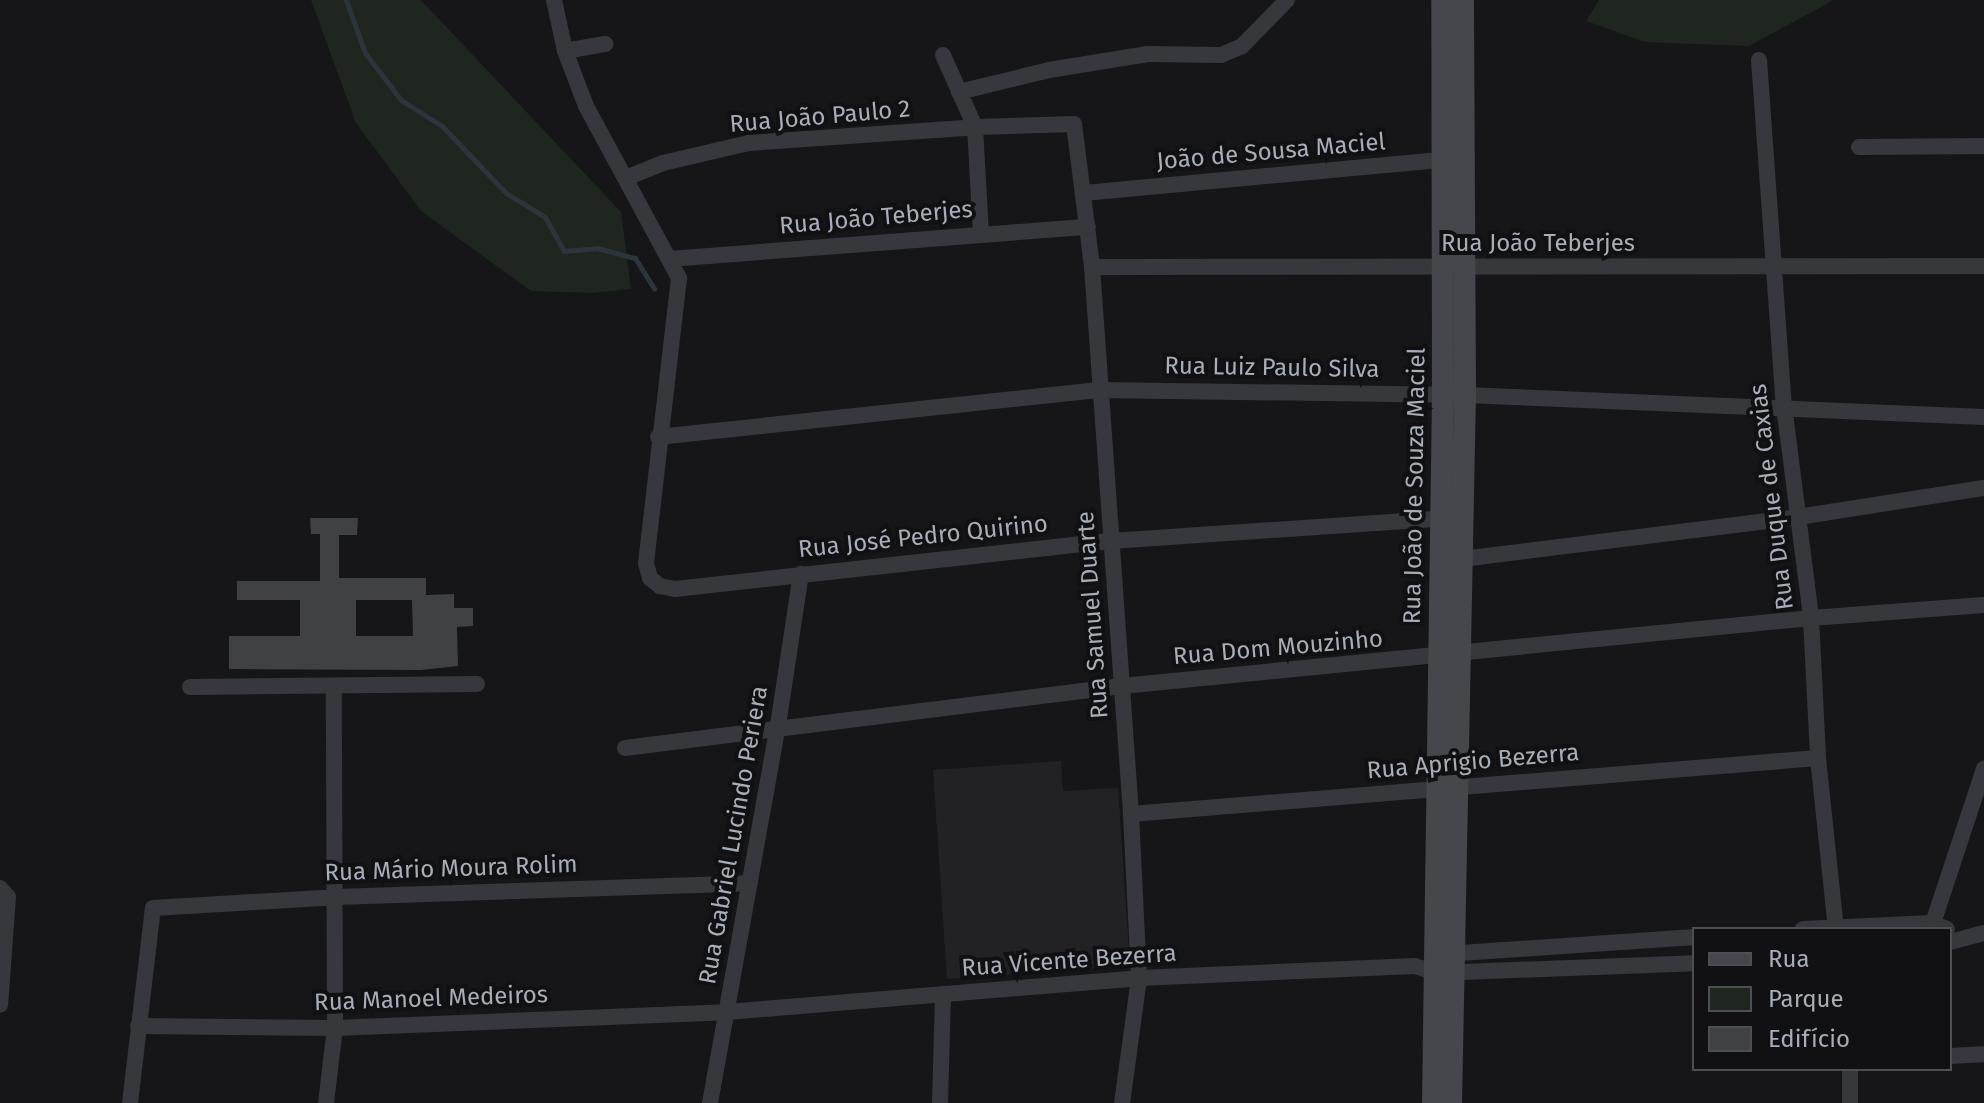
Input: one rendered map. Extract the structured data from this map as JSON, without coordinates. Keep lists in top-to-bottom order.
{
  "streets": {
    "street": [
      "Rua João Paulo 2",
      "João de Sousa Maciel",
      "Rua João Teberjes",
      "Rua Luiz Paulo Silva",
      "Rua João de Souza Maciel",
      "Rua Duque de Caxias",
      "Rua José Pedro Quirino",
      "Rua Samuel Duarte",
      "Rua Dom Mouzinho",
      "Rua Aprigio Bezerra",
      "Rua Gabriel Lucindo Periera",
      "Rua Mário Moura Rolim",
      "Rua Vicente Bezerra",
      "Rua Manoel Medeiros"
    ]
  },
  "crossings": [
    ["Rua João Paulo 2", "Rua Samuel Duarte"],
    ["João de Sousa Maciel", "Rua João de Souza Maciel"],
    ["João de Sousa Maciel", "Rua Samuel Duarte"],
    ["Rua João Teberjes", "Rua João de Souza Maciel"],
    ["Rua João Teberjes", "Rua Duque de Caxias"],
    ["Rua João Teberjes", "Rua Samuel Duarte"],
    ["Rua Luiz Paulo Silva", "Rua João de Souza Maciel"],
    ["Rua Luiz Paulo Silva", "Rua Duque de Caxias"],
    ["Rua Luiz Paulo Silva", "Rua José Pedro Quirino"],
    ["Rua Luiz Paulo Silva", "Rua Samuel Duarte"],
    ["Rua João de Souza Maciel", "Rua José Pedro Quirino"],
    ["Rua João de Souza Maciel", "Rua Dom Mouzinho"],
    ["Rua João de Souza Maciel", "Rua Aprigio Bezerra"],
    ["Rua João de Souza Maciel", "Rua Vicente Bezerra"],
    ["Rua Duque de Caxias", "Rua Dom Mouzinho"],
    ["Rua Duque de Caxias", "Rua Aprigio Bezerra"],
    ["Rua José Pedro Quirino", "Rua Samuel Duarte"],
    ["Rua José Pedro Quirino", "Rua Gabriel Lucindo Periera"],
    ["Rua Samuel Duarte", "Rua Dom Mouzinho"],
    ["Rua Samuel Duarte", "Rua Aprigio Bezerra"],
    ["Rua Samuel Duarte", "Rua Vicente Bezerra"],
    ["Rua Dom Mouzinho", "Rua Gabriel Lucindo Periera"],
    ["Rua Gabriel Lucindo Periera", "Rua Mário Moura Rolim"],
    ["Rua Gabriel Lucindo Periera", "Rua Vicente Bezerra"],
    ["Rua Gabriel Lucindo Periera", "Rua Manoel Medeiros"],
    ["Rua Mário Moura Rolim", "Rua Manoel Medeiros"],
    ["Rua Vicente Bezerra", "Rua Manoel Medeiros"]
  ],
  "legend": ["Rua", "Parque", "Edifício"]
}
